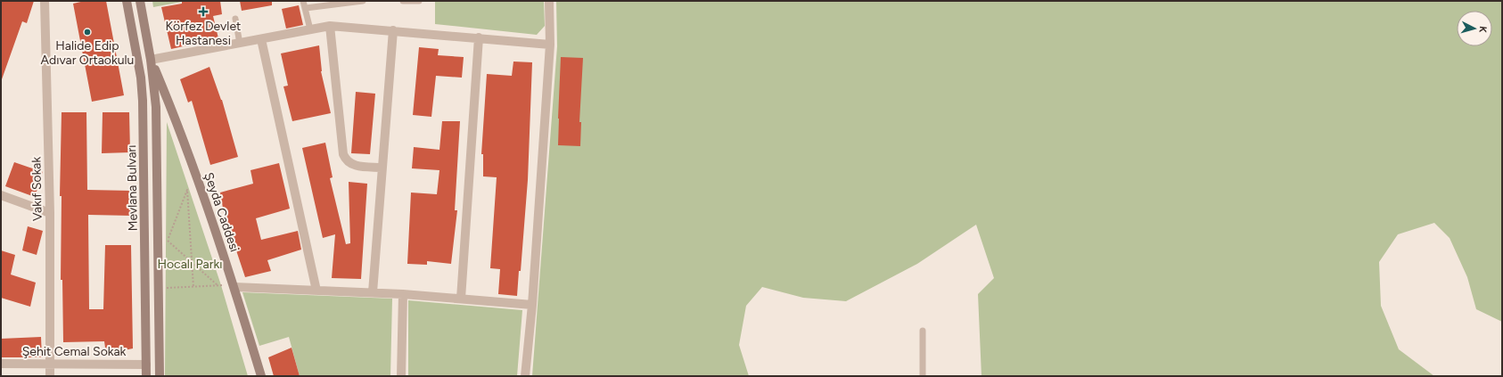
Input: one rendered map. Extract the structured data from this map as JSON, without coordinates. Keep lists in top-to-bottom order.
{
  "streets": {
    "street": [
      "Mevlana Bulvarı",
      "Vakıf Sokak",
      "Şeyda Caddesi",
      "Şehit Cemal Sokak"
    ]
  },
  "crossings": [
    ["Mevlana Bulvarı", "Şeyda Caddesi"],
    ["Mevlana Bulvarı", "Şehit Cemal Sokak"],
    ["Vakıf Sokak", "Şehit Cemal Sokak"]
  ],
  "parks": ["Hocalı Parkı"],
  "places": {
    "health": ["Körfez Devlet Hastanesi"],
    "other": ["Halide Edip Adıvar Ortaokulu"]
  },
  "north": "right"
}
